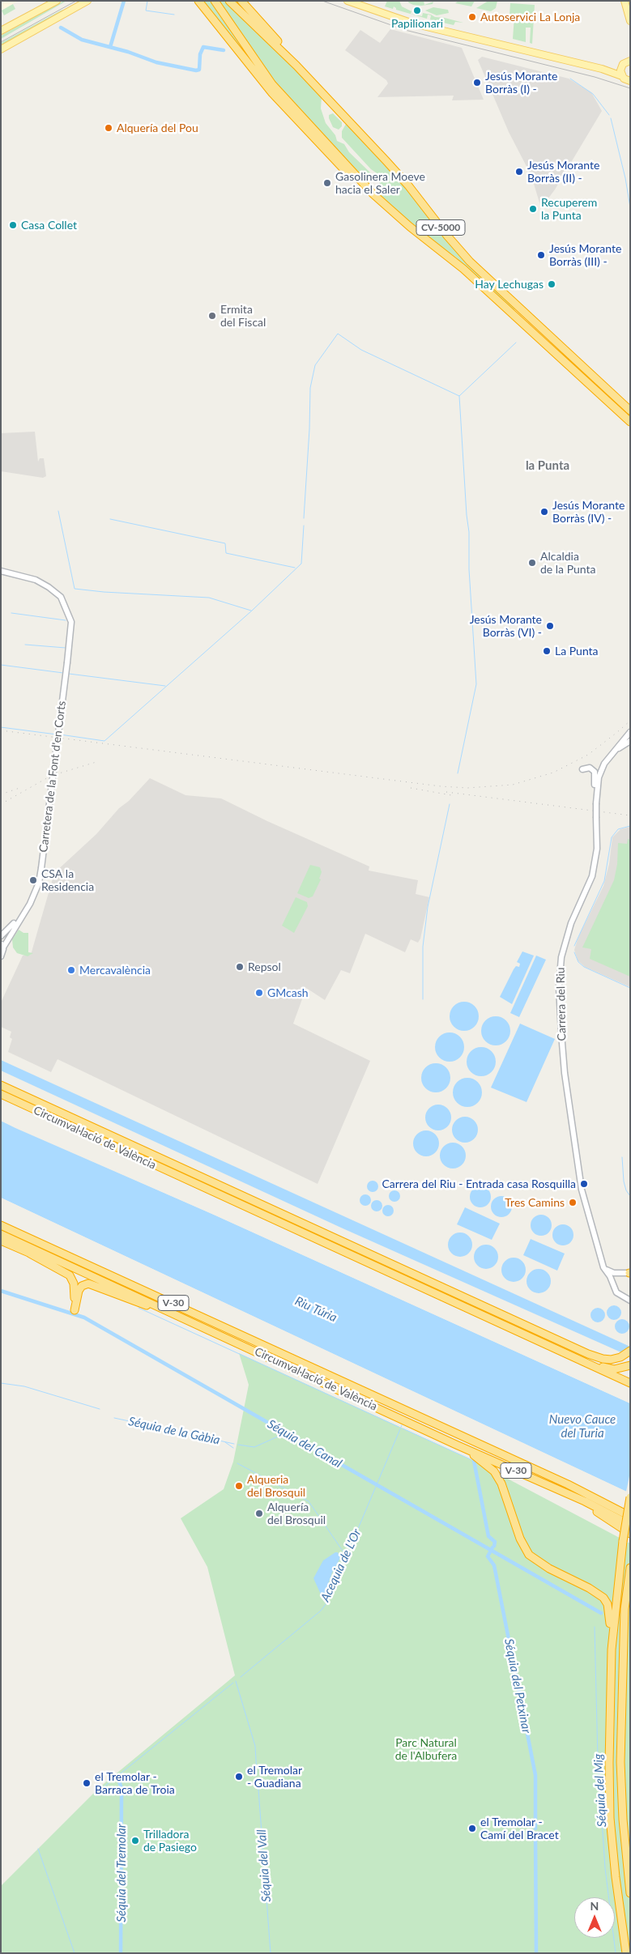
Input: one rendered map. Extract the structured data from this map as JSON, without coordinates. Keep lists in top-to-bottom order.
{
  "streets": {
    "highway": ["CV-5000", "Circumval·lació de València", "V-30"],
    "street": ["Carretera de la Font d'en Corts", "Carrera del Riu"]
  },
  "districts": ["la Punta"],
  "water": [
    "Riu Túria",
    "Nuevo Cauce del Turia",
    "Séquia de la Gàbia",
    "Séquia del Canal",
    "Acequia de L'Or",
    "Séquia del Petxinar",
    "Séquia del Mig",
    "Séquia del Vall",
    "Séquia del Tremolar"
  ],
  "parks": ["Parc Natural de l'Albufera"],
  "places": [
    "Papilionari",
    "Autoservici La Lonja",
    "Jesús Morante Borràs (I) -",
    "Alquería del Pou",
    "Jesús Morante Borràs (II) -",
    "Gasolinera Moeve hacia el Saler",
    "Recuperem la Punta",
    "Casa Collet",
    "Jesús Morante Borràs (III) -",
    "Hay Lechugas",
    "Ermita del Fiscal",
    "Jesús Morante Borràs (IV) -",
    "Alcaldia de la Punta",
    "Jesús Morante Borràs (VI) -",
    "La Punta",
    "CSA la Residencia",
    "Repsol",
    "Mercavalència",
    "GMcash",
    "Carrera del Riu - Entrada casa Rosquilla",
    "Tres Camins",
    "Alqueria del Brosquil",
    "Alquería del Brosquil",
    "el Tremolar - Guadiana",
    "el Tremolar - Barraca de Troia",
    "el Tremolar - Camí del Bracet",
    "Trilladora de Pasiego"
  ],
  "north": "top"
}
